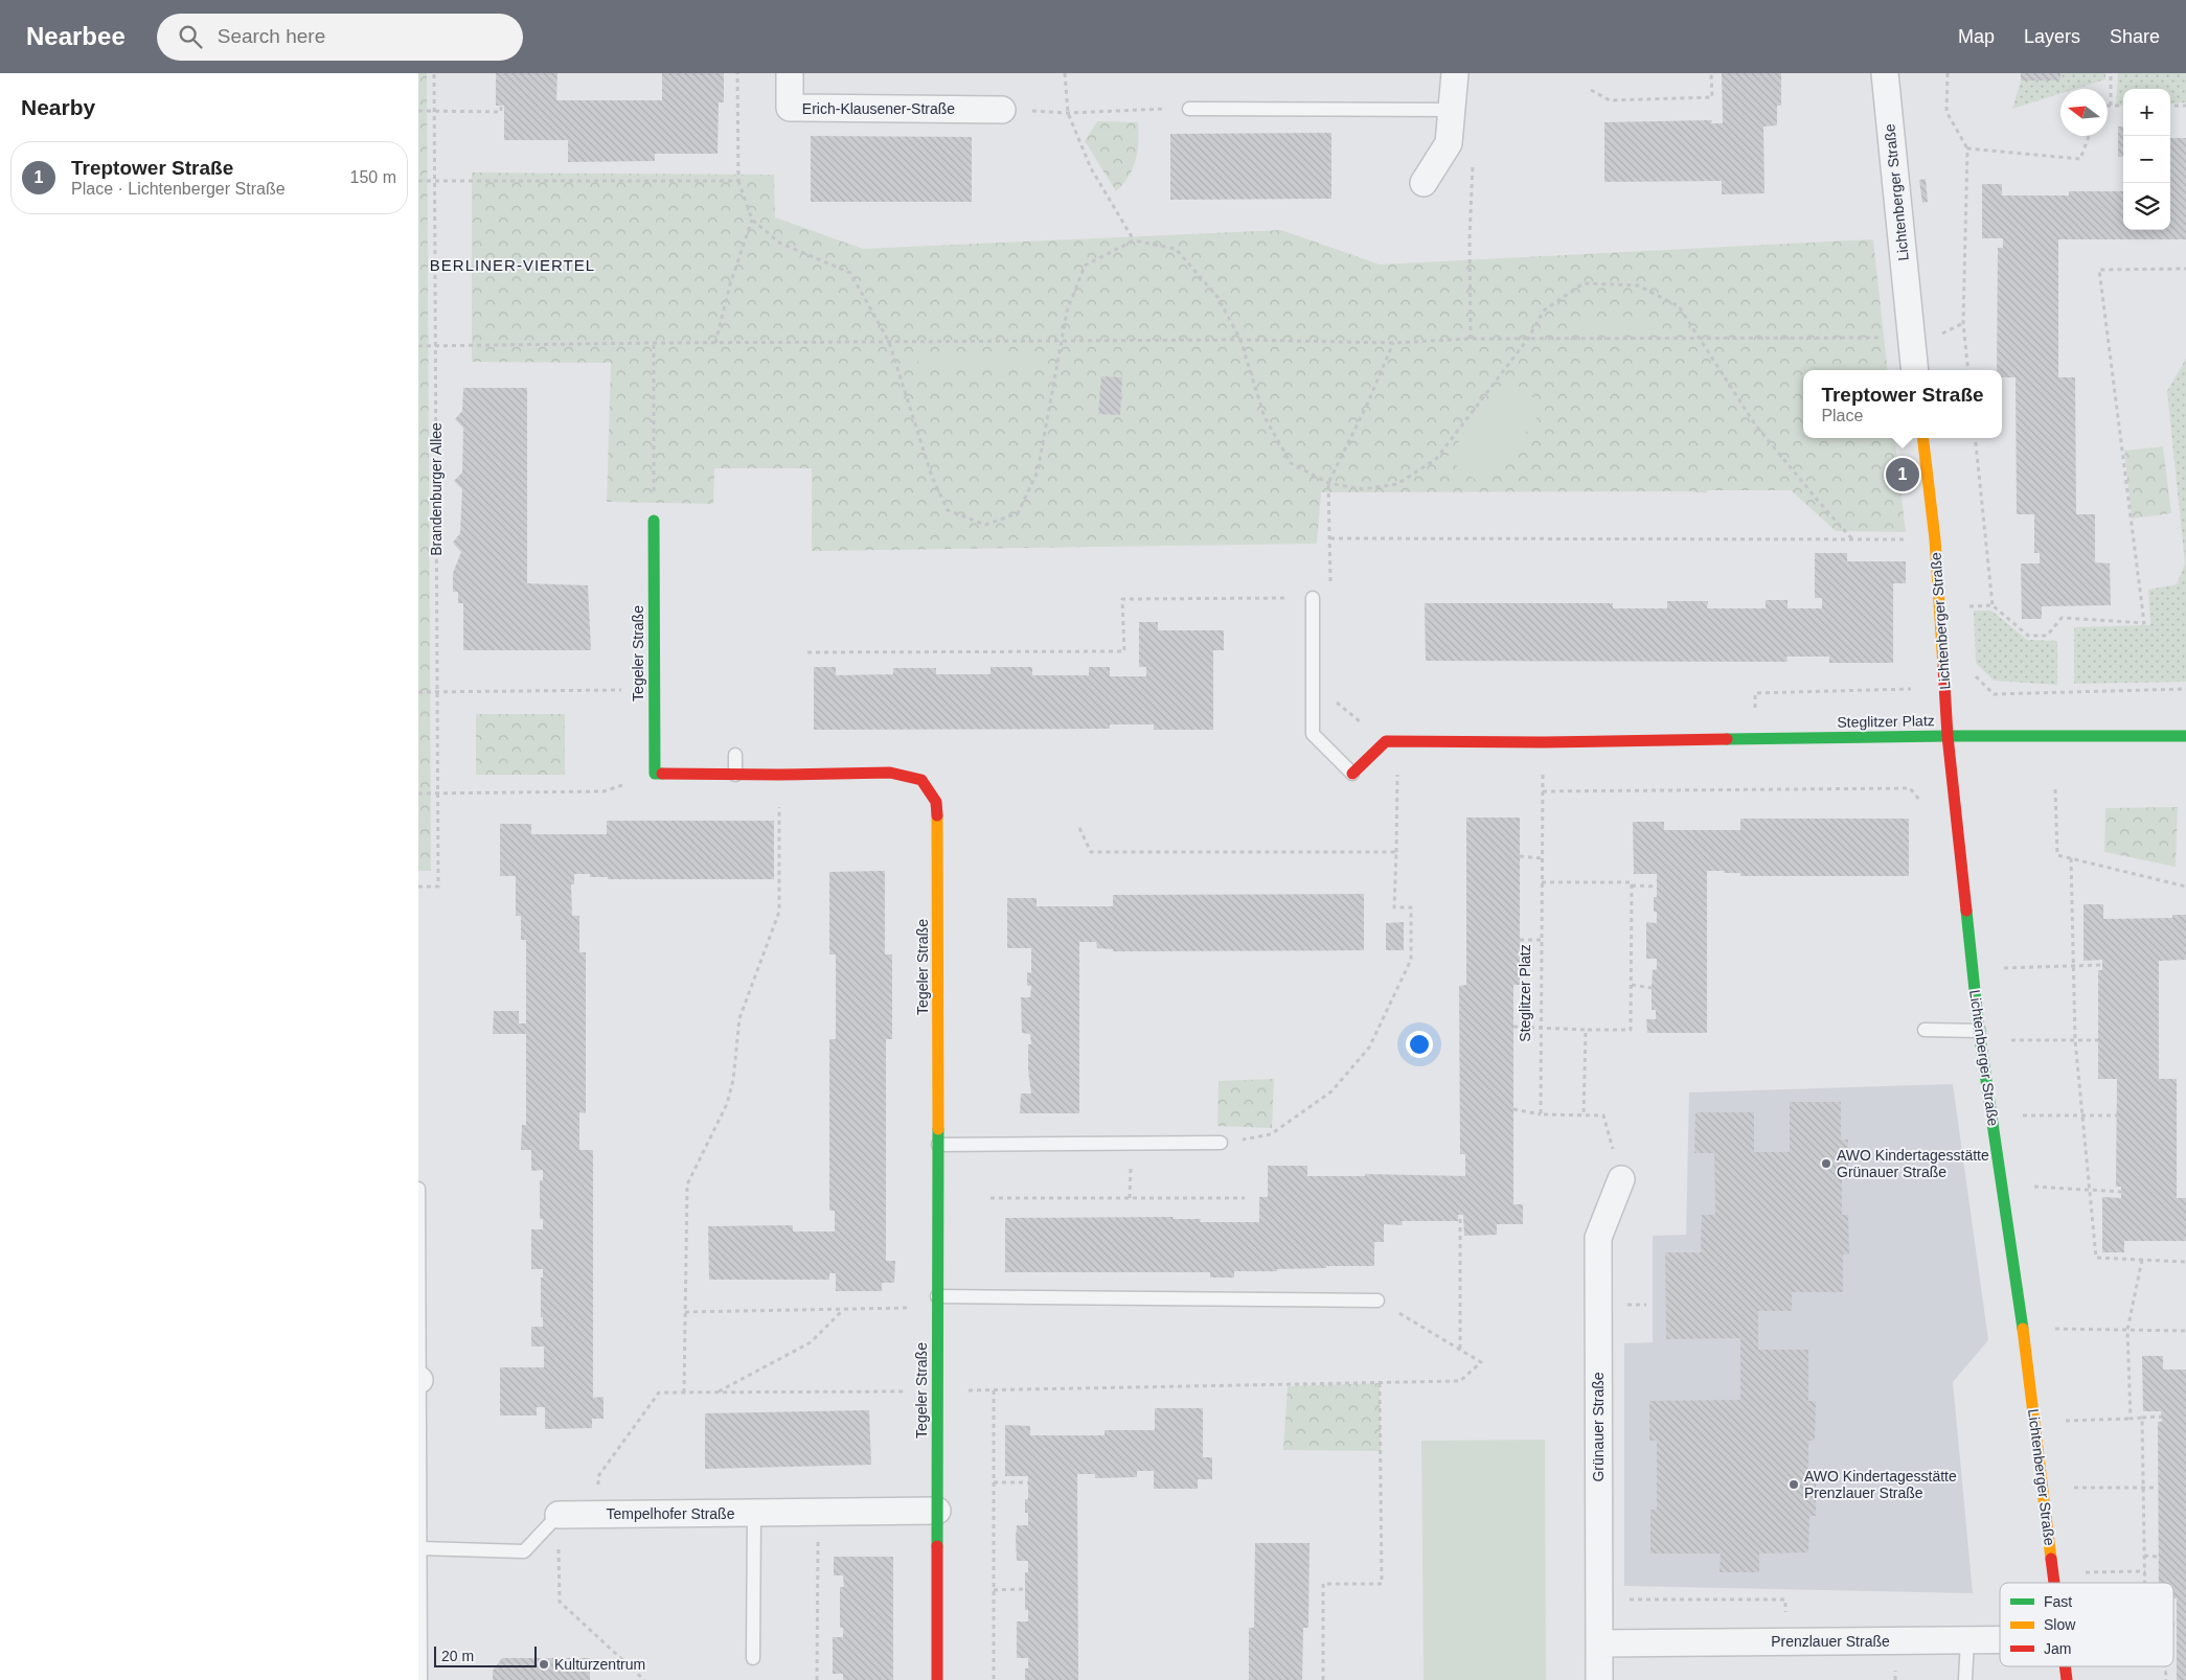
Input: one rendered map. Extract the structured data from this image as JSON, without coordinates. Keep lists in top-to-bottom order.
{
  "streets": {
    "street": [
      "Erich-Klausener-Straße",
      "Lichtenberger Straße",
      "Tegeler Straße",
      "Steglitzer Platz",
      "Grünauer Straße",
      "Tempelhofer Straße",
      "Prenzlauer Straße"
    ],
    "path": ["Brandenburger Allee"]
  },
  "crossings": [
    ["Lichtenberger Straße", "Steglitzer Platz"],
    ["Tegeler Straße", "Tempelhofer Straße"],
    ["Grünauer Straße", "Prenzlauer Straße"]
  ],
  "districts": ["BERLINER-VIERTEL"],
  "places": ["AWO Kindertagesstätte Grünauer Straße", "AWO Kindertagesstätte Prenzlauer Straße", "Kulturzentrum"],
  "legend": ["Fast", "Slow", "Jam"],
  "scale_bar": "20 m",
  "north": "left",
  "page": {
    "header": "Nearbee",
    "search": "Search here",
    "nav": ["Map", "Layers", "Share"],
    "heading": "Nearby",
    "map_buttons": ["+", "−"],
    "list": [
      {
        "mark": "1",
        "name": "Treptower Straße",
        "note": "Place · Lichtenberger Straße",
        "value": "150 m"
      }
    ],
    "popup": ["Treptower Straße", "Place"],
    "pins": "1",
    "scale": "20 m"
  }
}
